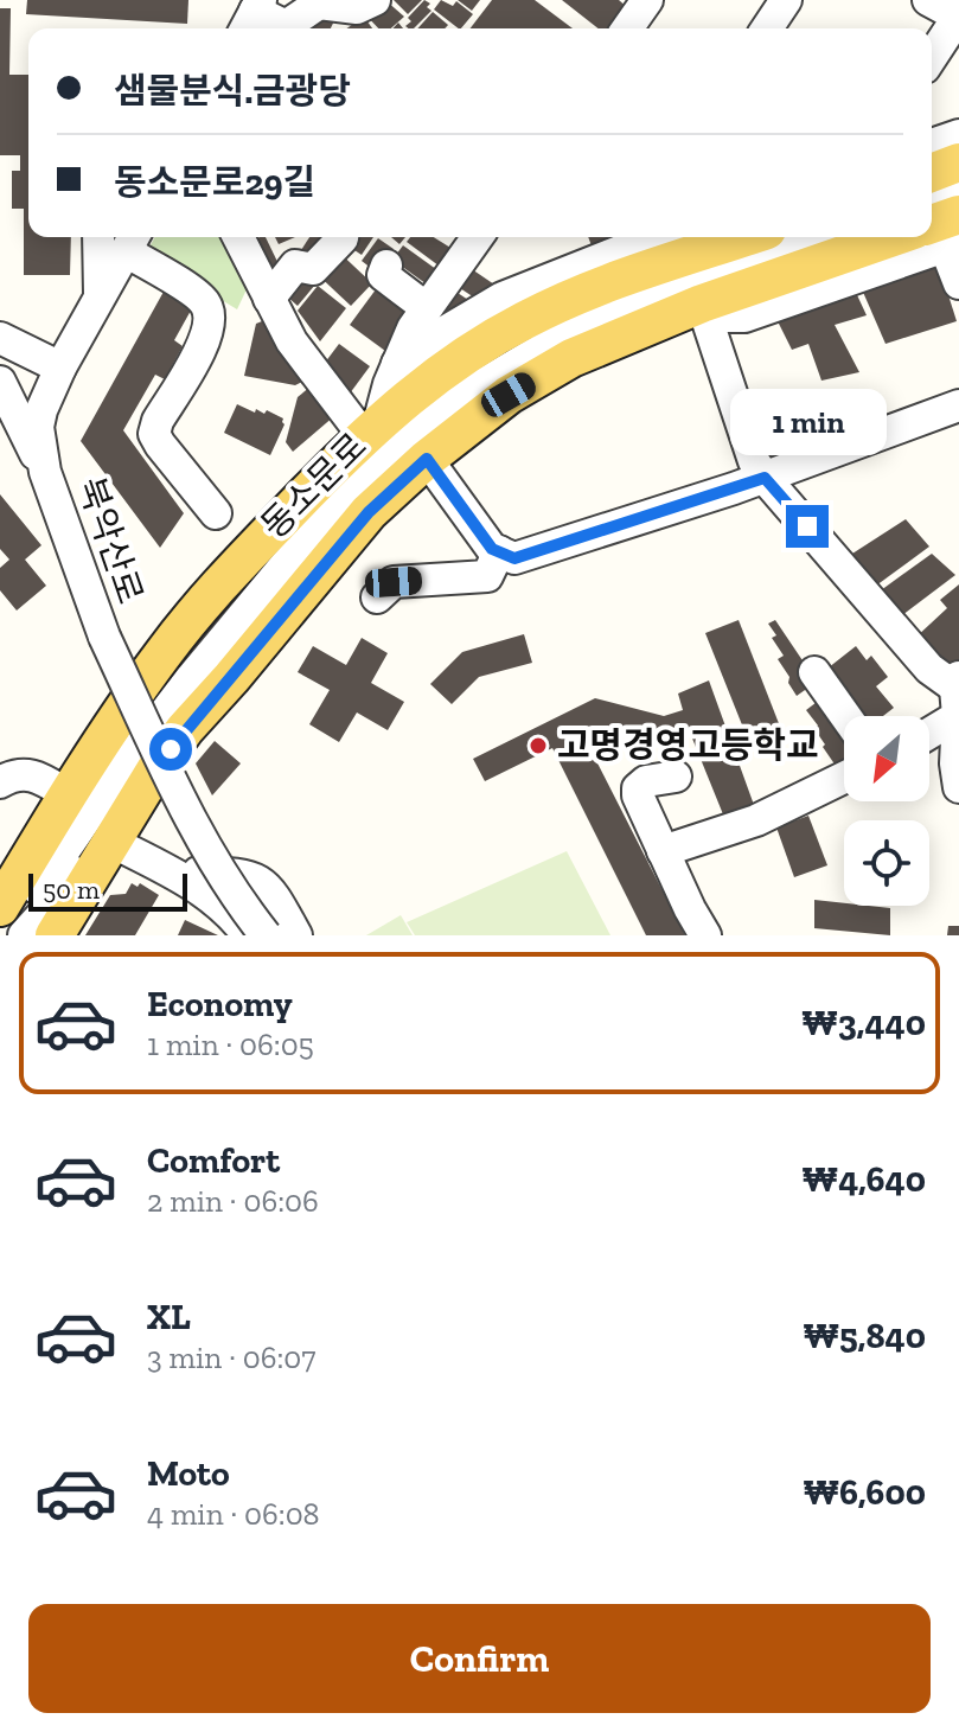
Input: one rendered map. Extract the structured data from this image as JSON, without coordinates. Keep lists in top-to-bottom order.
{
  "streets": {
    "main road": ["동소문로"],
    "street": ["북악산로"]
  },
  "places": ["고명경영고등학교"],
  "scale_bar": "50 m",
  "north": "bottom left",
  "page": {
    "banner": ["샘물분식.금광당", "동소문로29길"],
    "bubble": "1 min",
    "scale": "50 m",
    "list": [
      {
        "name": "Economy",
        "note": "1 min · 06:05",
        "value": "₩3,440"
      },
      {
        "name": "Comfort",
        "note": "2 min · 06:06",
        "value": "₩4,640"
      },
      {
        "name": "XL",
        "note": "3 min · 06:07",
        "value": "₩5,840"
      },
      {
        "name": "Moto",
        "note": "4 min · 06:08",
        "value": "₩6,600"
      }
    ],
    "buttons": "Confirm"
  }
}
